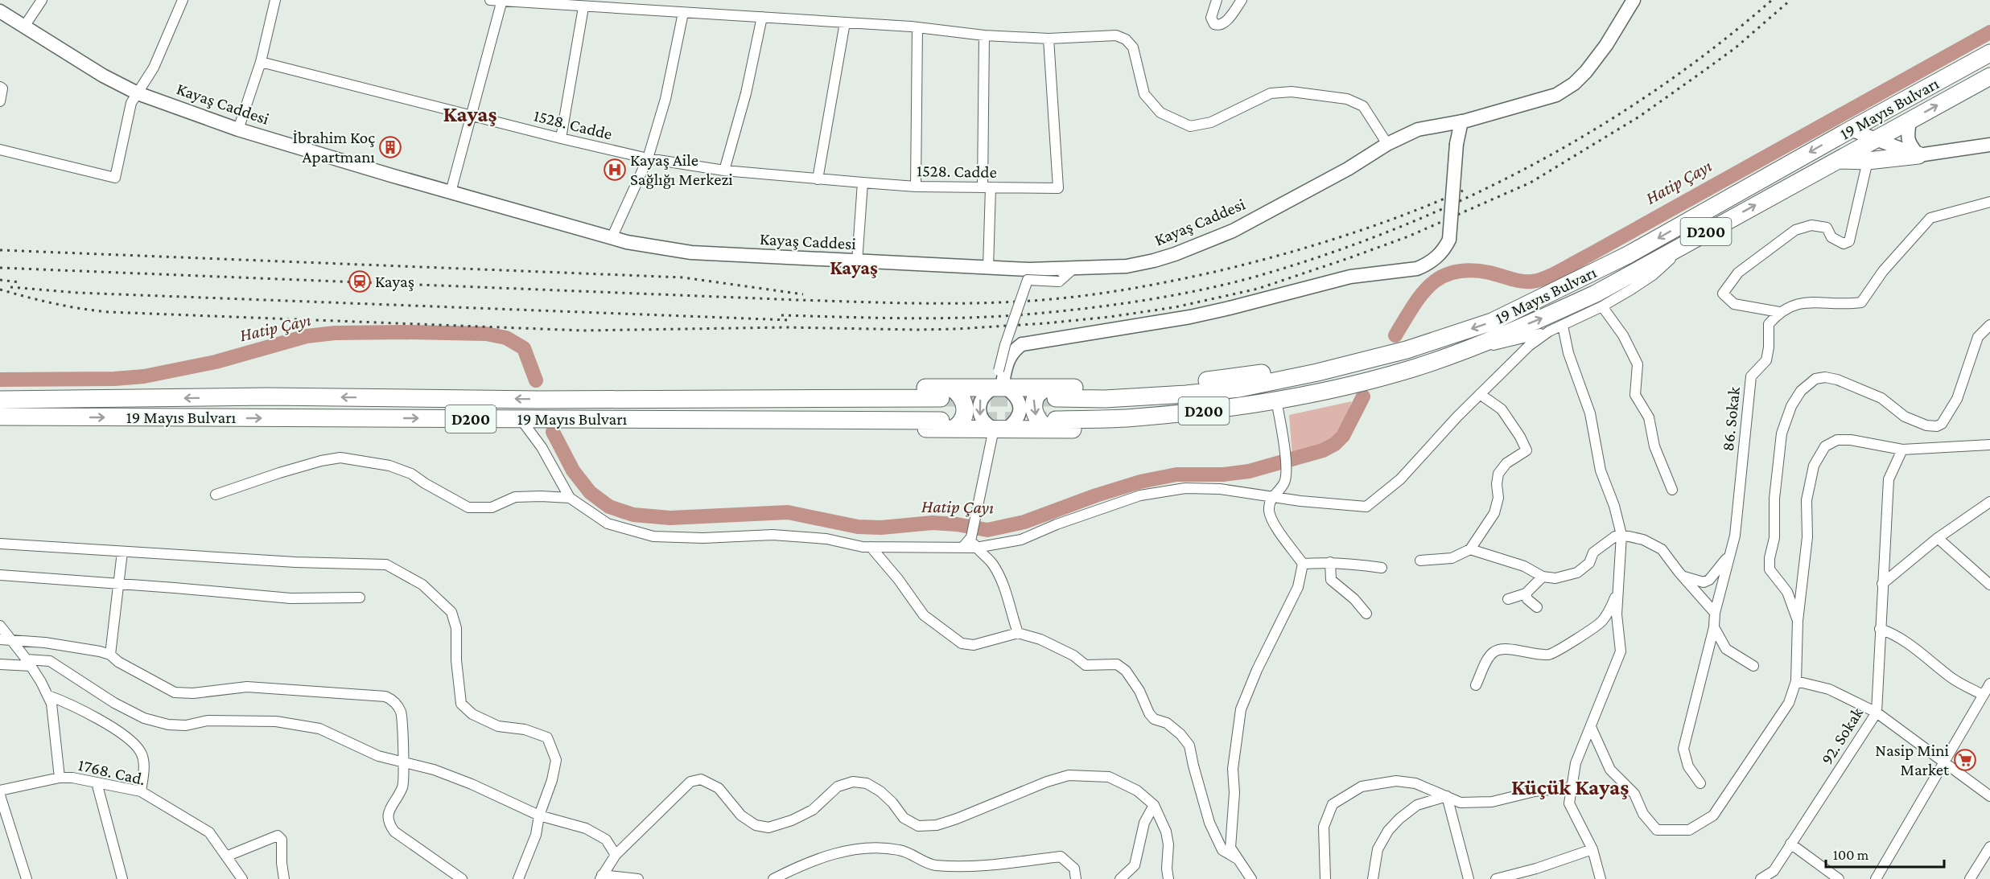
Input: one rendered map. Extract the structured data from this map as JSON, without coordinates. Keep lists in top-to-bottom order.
{
  "streets": {
    "highway": ["19 Mayıs Bulvarı", "D200"],
    "street": [
      "Kayaş Caddesi",
      "1528. Cadde",
      "86. Sokak",
      "92. Sokak",
      "1768. Cad."
    ]
  },
  "districts": ["Kayaş", "Kayaş", "Küçük Kayaş"],
  "water": ["Hatip Çayı"],
  "places": {
    "building": ["İbrahim Koç Apartmanı"],
    "hospital": ["Kayaş Aile Sağlığı Merkezi"],
    "station": ["Kayaş"],
    "supermarket": ["Nasip Mini Market"]
  },
  "scale_bar": "100 m"
}
